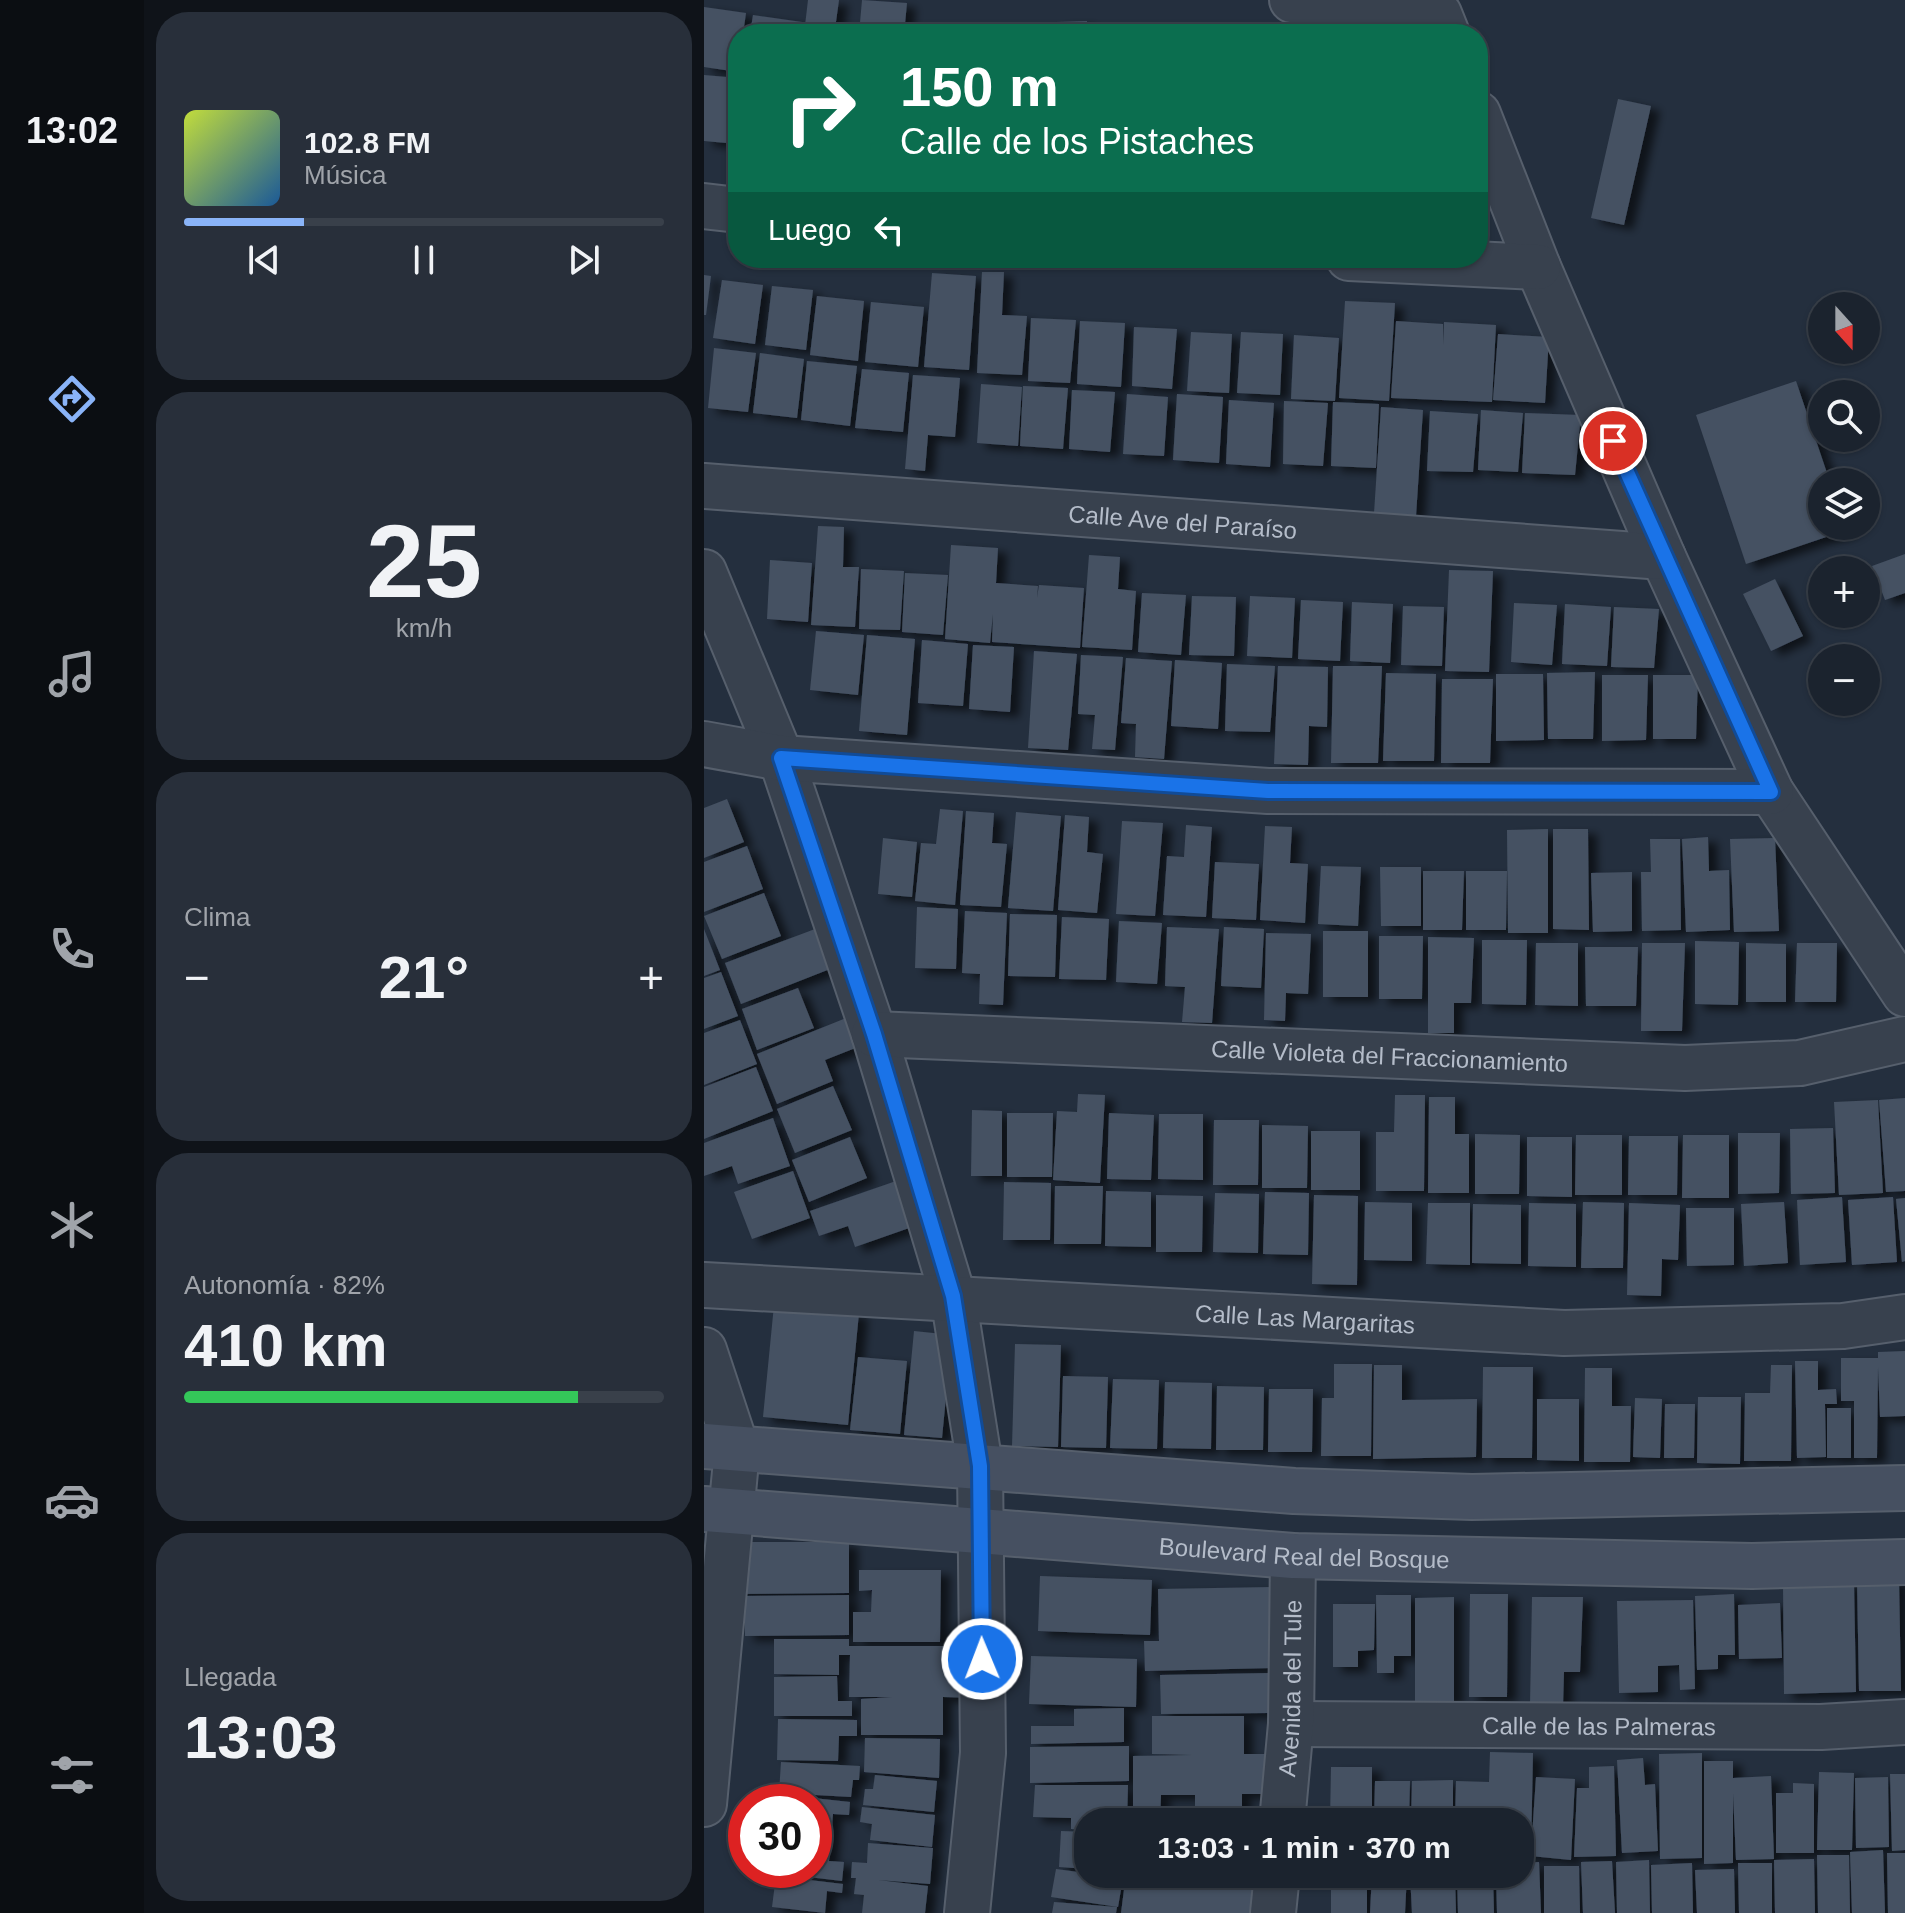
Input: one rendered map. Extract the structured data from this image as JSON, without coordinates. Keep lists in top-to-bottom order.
{
  "streets": {
    "street": [
      "Calle Ave del Paraíso",
      "Calle Violeta del Fraccionamiento",
      "Calle Las Margaritas",
      "Boulevard Real del Bosque",
      "Avenida del Tule",
      "Calle de las Palmeras"
    ]
  },
  "crossings": [
    ["Boulevard Real del Bosque", "Avenida del Tule"],
    ["Avenida del Tule", "Calle de las Palmeras"]
  ],
  "north": "bottom",
  "page": {
    "tabs": "13:02",
    "turn": ["150 m", "Calle de los Pistaches"],
    "song": ["102.8 FM", "Música"],
    "then": "Luego",
    "map_buttons": ["+", "−"],
    "tile": [
      ["25", "km/h"],
      "Clima",
      ["Autonomía · 82%", "410 km"],
      ["Llegada", "13:03"]
    ],
    "heat": ["−", "21°", "+"],
    "limit": "30",
    "trip": "13:03 · 1 min · 370 m"
  }
}
